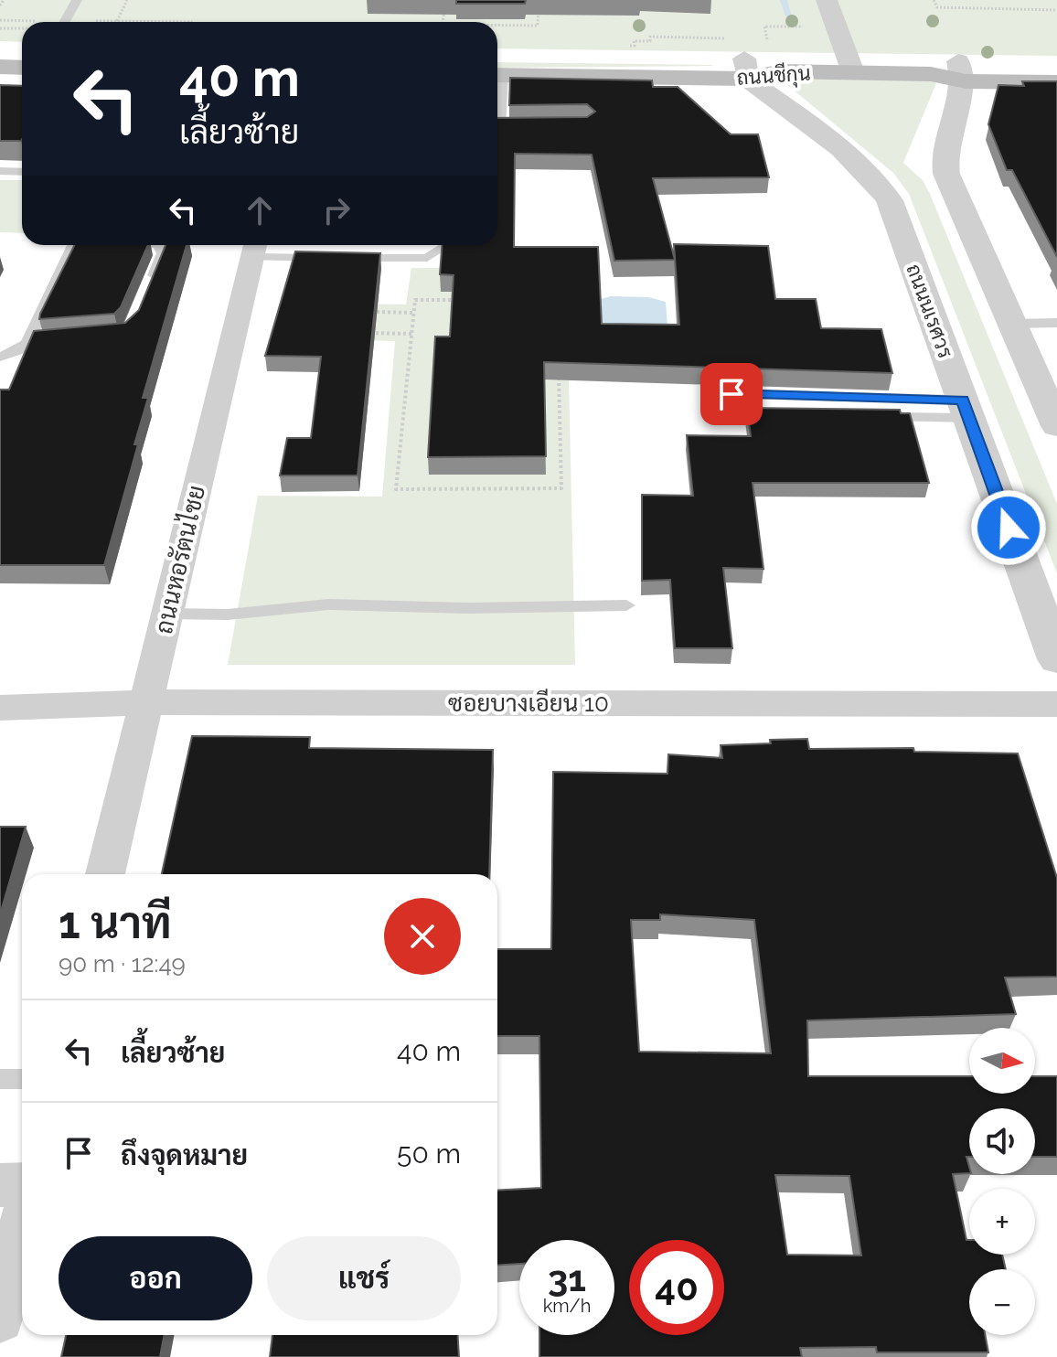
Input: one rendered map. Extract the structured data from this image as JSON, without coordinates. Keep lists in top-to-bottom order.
{
  "streets": {
    "main road": ["ถนนชีกุน"],
    "street": ["ถนนนเรศวร", "ถนนหอรัตนไชย", "ซอยบางเอียน 10"]
  },
  "crossings": [
    ["ถนนชีกุน", "ถนนนเรศวร"],
    ["ถนนหอรัตนไชย", "ซอยบางเอียน 10"]
  ],
  "north": "right",
  "page": {
    "turn": ["40 m", "เลี้ยวซ้าย"],
    "heading": ["1 นาที", "90 m · 12:49"],
    "list": [
      {
        "name": "เลี้ยวซ้าย",
        "value": "40 m"
      },
      {
        "name": "ถึงจุดหมาย",
        "value": "50 m"
      }
    ],
    "map_buttons": ["+", "−"],
    "buttons": ["ออก", "แชร์"],
    "speed": "31 km/h",
    "limit": "40"
  }
}
